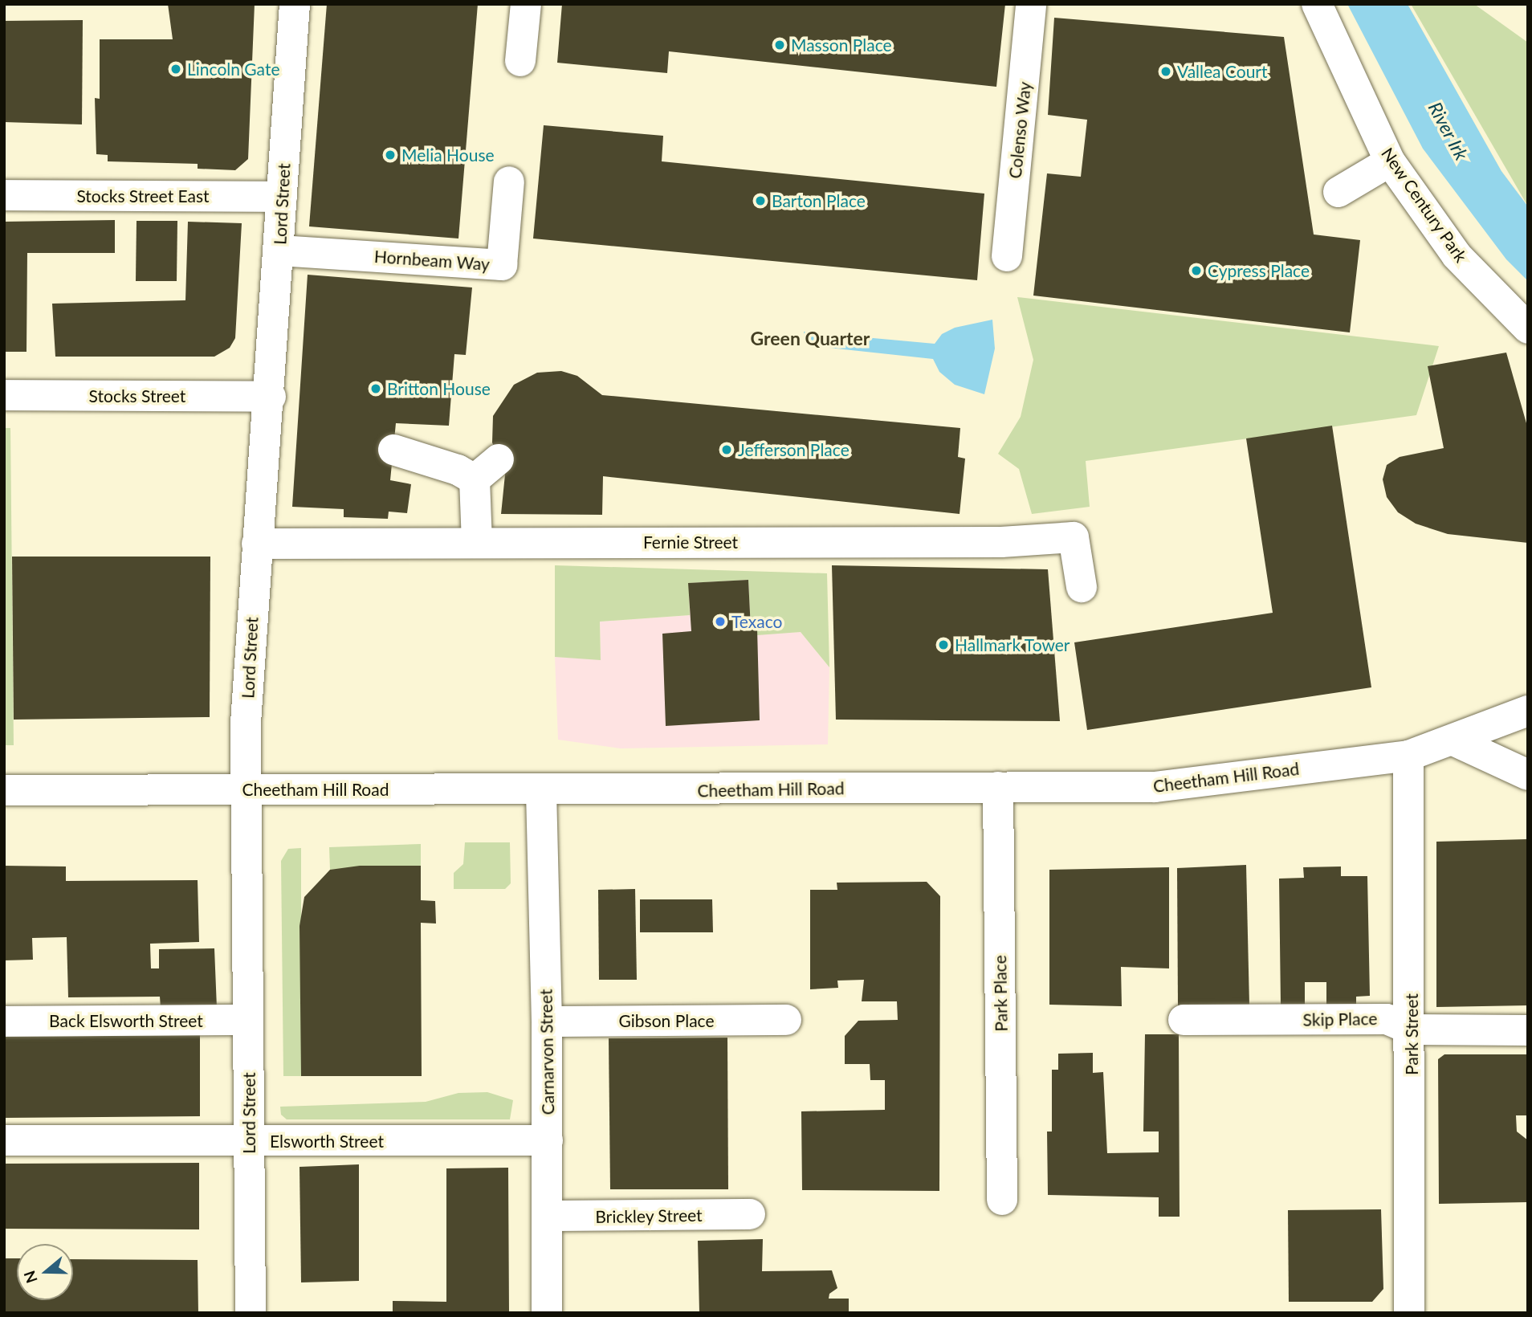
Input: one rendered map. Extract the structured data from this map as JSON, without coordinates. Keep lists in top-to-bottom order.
{
  "streets": {
    "main road": [
      "Colenso Way",
      "Stocks Street East",
      "Lord Street",
      "New Century Park",
      "Hornbeam Way",
      "Stocks Street",
      "Fernie Street",
      "Cheetham Hill Road",
      "Park Place",
      "Skip Place",
      "Back Elsworth Street",
      "Gibson Place",
      "Park Street",
      "Carnarvon Street",
      "Elsworth Street",
      "Brickley Street"
    ]
  },
  "crossings": [
    ["Stocks Street East", "Lord Street"],
    ["Lord Street", "Hornbeam Way"],
    ["Lord Street", "Stocks Street"],
    ["Lord Street", "Fernie Street"],
    ["Lord Street", "Cheetham Hill Road"],
    ["Lord Street", "Back Elsworth Street"],
    ["Lord Street", "Elsworth Street"],
    ["Cheetham Hill Road", "Park Place"],
    ["Cheetham Hill Road", "Park Street"],
    ["Cheetham Hill Road", "Carnarvon Street"],
    ["Skip Place", "Park Street"],
    ["Gibson Place", "Carnarvon Street"],
    ["Carnarvon Street", "Elsworth Street"],
    ["Carnarvon Street", "Brickley Street"]
  ],
  "districts": ["Green Quarter"],
  "water": ["River Irk"],
  "places": [
    "Masson Place",
    "Lincoln Gate",
    "Vallea Court",
    "Melia House",
    "Barton Place",
    "Cypress Place",
    "Britton House",
    "Jefferson Place",
    "Texaco",
    "Hallmark Tower"
  ],
  "north": "left"
}
